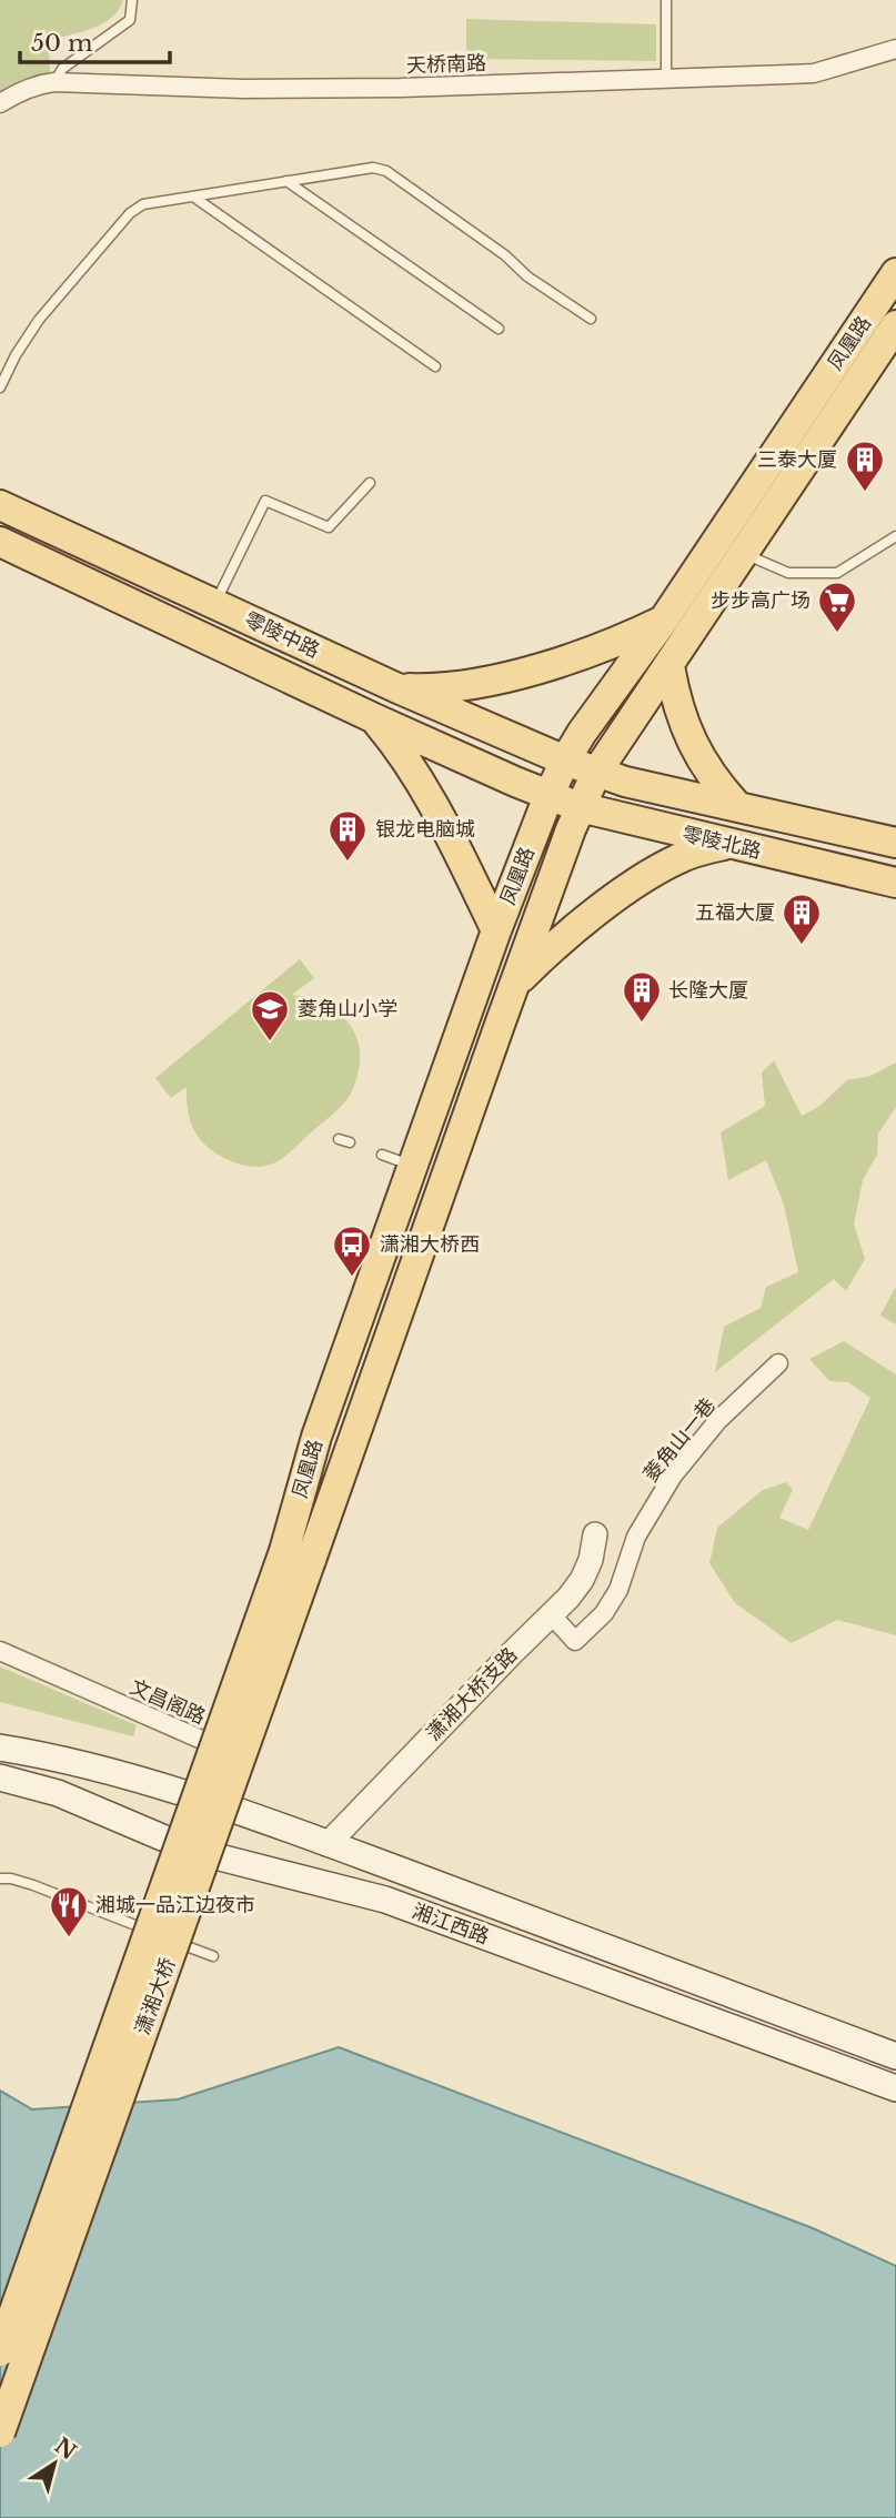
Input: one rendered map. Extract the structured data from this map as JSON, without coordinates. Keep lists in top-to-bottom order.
{
  "streets": {
    "main road": [
      "凤凰路",
      "零陵中路",
      "零陵北路",
      "湘江西路",
      "潇湘大桥"
    ],
    "street": [
      "天桥南路",
      "菱角山一巷",
      "潇湘大桥支路",
      "文昌阁路"
    ]
  },
  "crossings": [
    ["凤凰路", "零陵中路"],
    ["凤凰路", "零陵北路"],
    ["凤凰路", "潇湘大桥"],
    ["零陵中路", "零陵北路"],
    ["菱角山一巷", "潇湘大桥支路"],
    ["潇湘大桥支路", "湘江西路"]
  ],
  "places": {
    "building": [
      "三泰大厦",
      "银龙电脑城",
      "五福大厦",
      "长隆大厦"
    ],
    "supermarket": ["步步高广场"],
    "school or university": ["菱角山小学"],
    "bus stop": ["潇湘大桥西"],
    "restaurant": ["湘城一品江边夜市"]
  },
  "scale_bar": "50 m",
  "north": "top right"
}
